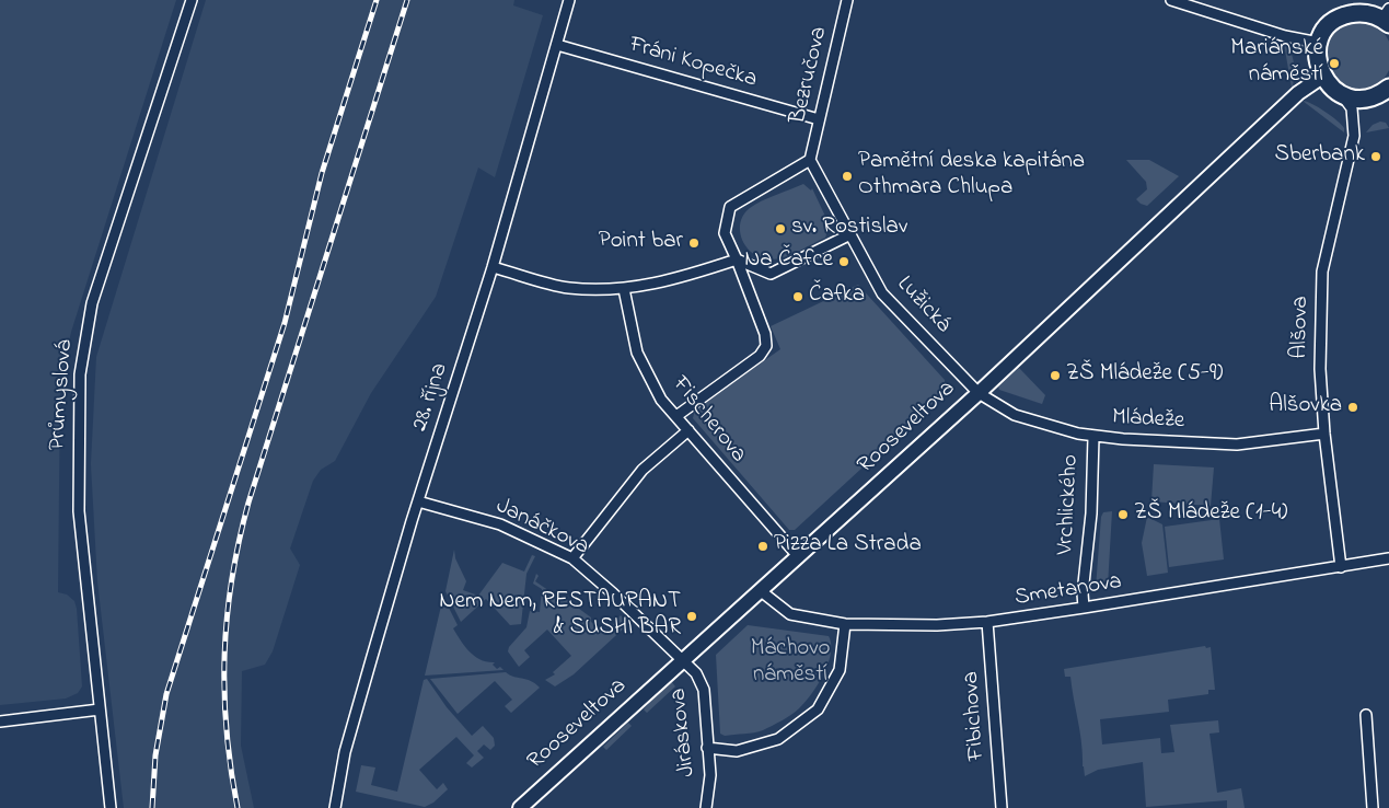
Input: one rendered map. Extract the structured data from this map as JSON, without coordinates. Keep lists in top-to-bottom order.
{
  "streets": {
    "main road": ["Rooseveltova"],
    "street": [
      "Fráni Kopečka",
      "Bezručova",
      "Lužická",
      "Alšova",
      "Průmyslová",
      "28. října",
      "Fischerova",
      "Mládeže",
      "Vrchlického",
      "Janáčkova",
      "Smetanova",
      "Fibichova",
      "Jiráskova"
    ]
  },
  "crossings": [
    ["Fráni Kopečka", "Bezručova"],
    ["Fráni Kopečka", "28. října"],
    ["Bezručova", "Lužická"],
    ["Lužická", "Mládeže"],
    ["Lužická", "Rooseveltova"],
    ["Alšova", "Mládeže"],
    ["Alšova", "Smetanova"],
    ["28. října", "Janáčkova"],
    ["Fischerova", "Rooseveltova"],
    ["Mládeže", "Rooseveltova"],
    ["Mládeže", "Vrchlického"],
    ["Rooseveltova", "Janáčkova"],
    ["Rooseveltova", "Smetanova"],
    ["Rooseveltova", "Jiráskova"],
    ["Vrchlického", "Smetanova"],
    ["Janáčkova", "Jiráskova"],
    ["Smetanova", "Fibichova"]
  ],
  "parks": ["Máchovo náměstí"],
  "places": [
    "Mariánské náměstí",
    "Sberbank",
    "Pamětní deska kapitána Othmara Chlupa",
    "sv. Rostislav",
    "Point bar",
    "Na Čafce",
    "Čafka",
    "ZŠ Mládeže (5-9)",
    "Alšovka",
    "ZŠ Mládeže (1-4)",
    "Pizza La Strada",
    "Nem Nem, RESTAURANT & SUSHI BAR"
  ]
}
